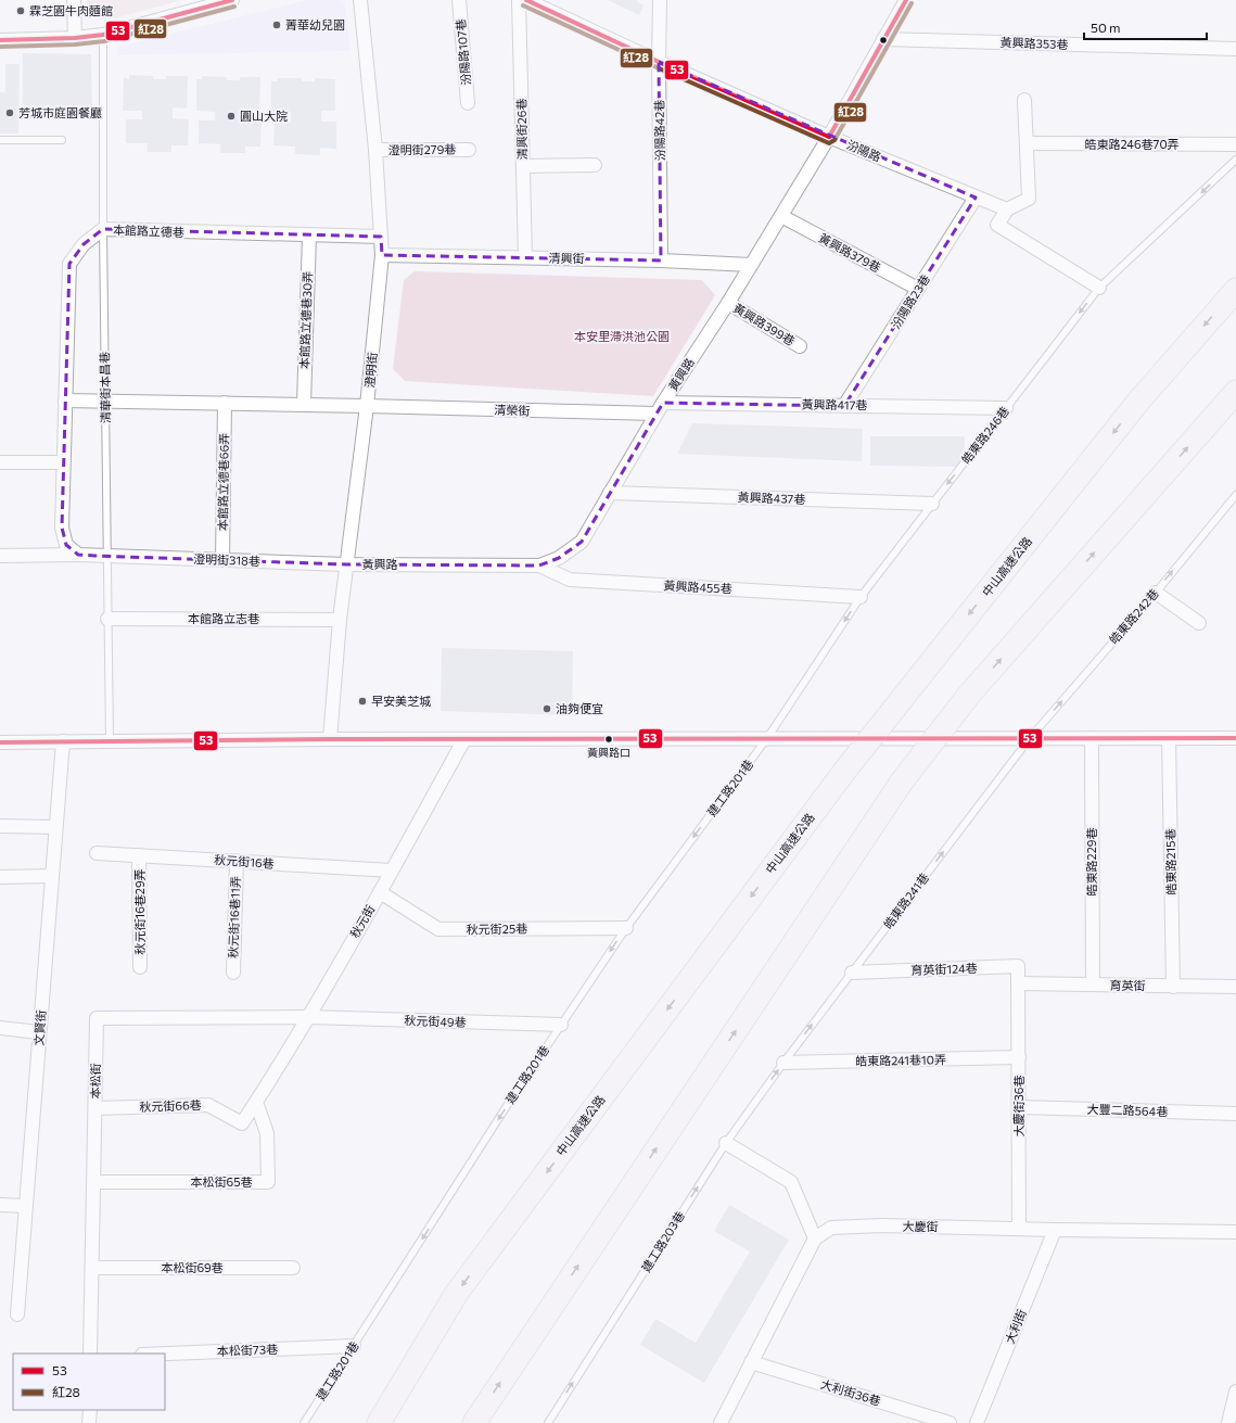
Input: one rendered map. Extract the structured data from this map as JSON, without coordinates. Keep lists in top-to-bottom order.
{
  "streets": {
    "highway": ["中山高速公路"],
    "street": [
      "黃興路353巷",
      "汾陽路107巷",
      "清興街26巷",
      "汾陽路42巷",
      "皓東路246巷70弄",
      "澄明街279巷",
      "汾陽路",
      "本館路立德巷",
      "黃興路379巷",
      "清興街",
      "汾陽路23巷",
      "本館路立德巷30弄",
      "黃興路399巷",
      "澄明街",
      "黃興路",
      "黃興路417巷",
      "清榮街",
      "本館路立德巷66弄",
      "黃興路437巷",
      "澄明街318巷",
      "黃興路455巷",
      "本館路立志巷",
      "秋元街16巷",
      "皓東路229巷",
      "皓東路215巷",
      "秋元街16巷29弄",
      "秋元街16巷11弄",
      "秋元街",
      "秋元街25巷",
      "育英街124巷",
      "育英街",
      "秋元街49巷",
      "文賢街",
      "皓東路241巷10弄",
      "本松街",
      "秋元街66巷",
      "大慶街36巷",
      "大豐二路564巷",
      "本松街65巷",
      "大慶街",
      "本松街69巷",
      "大利街",
      "本松街73巷",
      "大利街36巷"
    ],
    "lane": [
      "清華街本昌巷",
      "皓東路246巷",
      "皓東路242巷",
      "建工路201巷",
      "皓東路241巷",
      "建工路203巷"
    ]
  },
  "crossings": [
    ["黃興路353巷", "黃興路"],
    ["清興街26巷", "清興街"],
    ["汾陽路42巷", "汾陽路"],
    ["汾陽路42巷", "清興街"],
    ["澄明街279巷", "澄明街"],
    ["汾陽路", "汾陽路23巷"],
    ["汾陽路", "黃興路"],
    ["本館路立德巷", "本館路立德巷30弄"],
    ["本館路立德巷", "澄明街"],
    ["本館路立德巷", "清華街本昌巷"],
    ["黃興路379巷", "汾陽路23巷"],
    ["黃興路379巷", "黃興路"],
    ["清興街", "澄明街"],
    ["清興街", "黃興路"],
    ["汾陽路23巷", "黃興路417巷"],
    ["黃興路399巷", "黃興路"],
    ["澄明街", "黃興路"],
    ["澄明街", "清榮街"],
    ["澄明街", "澄明街318巷"],
    ["澄明街", "本館路立志巷"],
    ["黃興路", "黃興路417巷"],
    ["黃興路", "清榮街"],
    ["黃興路", "黃興路437巷"],
    ["黃興路", "澄明街318巷"],
    ["黃興路", "黃興路455巷"],
    ["清華街本昌巷", "澄明街318巷"],
    ["清華街本昌巷", "本館路立志巷"],
    ["黃興路417巷", "清榮街"],
    ["黃興路417巷", "皓東路246巷"],
    ["皓東路246巷", "黃興路437巷"],
    ["皓東路246巷", "黃興路455巷"],
    ["皓東路246巷", "建工路201巷"],
    ["本館路立德巷66弄", "澄明街318巷"],
    ["皓東路242巷", "皓東路241巷"],
    ["建工路201巷", "秋元街25巷"],
    ["建工路201巷", "秋元街49巷"],
    ["建工路201巷", "本松街73巷"],
    ["秋元街16巷", "秋元街16巷29弄"],
    ["秋元街16巷", "秋元街16巷11弄"],
    ["秋元街16巷", "秋元街"],
    ["皓東路229巷", "育英街"],
    ["皓東路215巷", "育英街"],
    ["皓東路241巷", "育英街124巷"],
    ["皓東路241巷", "皓東路241巷10弄"],
    ["皓東路241巷", "建工路203巷"],
    ["秋元街", "秋元街25巷"],
    ["秋元街", "秋元街49巷"],
    ["秋元街", "本松街"],
    ["秋元街", "秋元街66巷"],
    ["秋元街", "本松街65巷"],
    ["育英街124巷", "育英街"],
    ["育英街124巷", "大慶街36巷"],
    ["育英街", "大慶街36巷"],
    ["秋元街49巷", "本松街"],
    ["皓東路241巷10弄", "大慶街36巷"],
    ["皓東路241巷10弄", "建工路203巷"],
    ["本松街", "秋元街66巷"],
    ["本松街", "本松街65巷"],
    ["本松街", "本松街69巷"],
    ["秋元街66巷", "本松街65巷"],
    ["大慶街36巷", "大豐二路564巷"],
    ["大慶街36巷", "大慶街"],
    ["大慶街", "大利街"]
  ],
  "one_way": [
    "皓東路246巷",
    "皓東路242巷",
    "建工路201巷",
    "皓東路241巷",
    "建工路203巷"
  ],
  "parks": ["本安里滯洪池公園"],
  "places": [
    "霖芝園牛肉麵館",
    "菁華幼兒園",
    "芳城市庭園餐廳",
    "圓山大院",
    "早安美芝城",
    "油夠便宜",
    "黃興路口"
  ],
  "lines": ["transit line 53", "transit line 紅28"],
  "legend": ["53", "紅28"],
  "scale_bar": "50 m"
}
